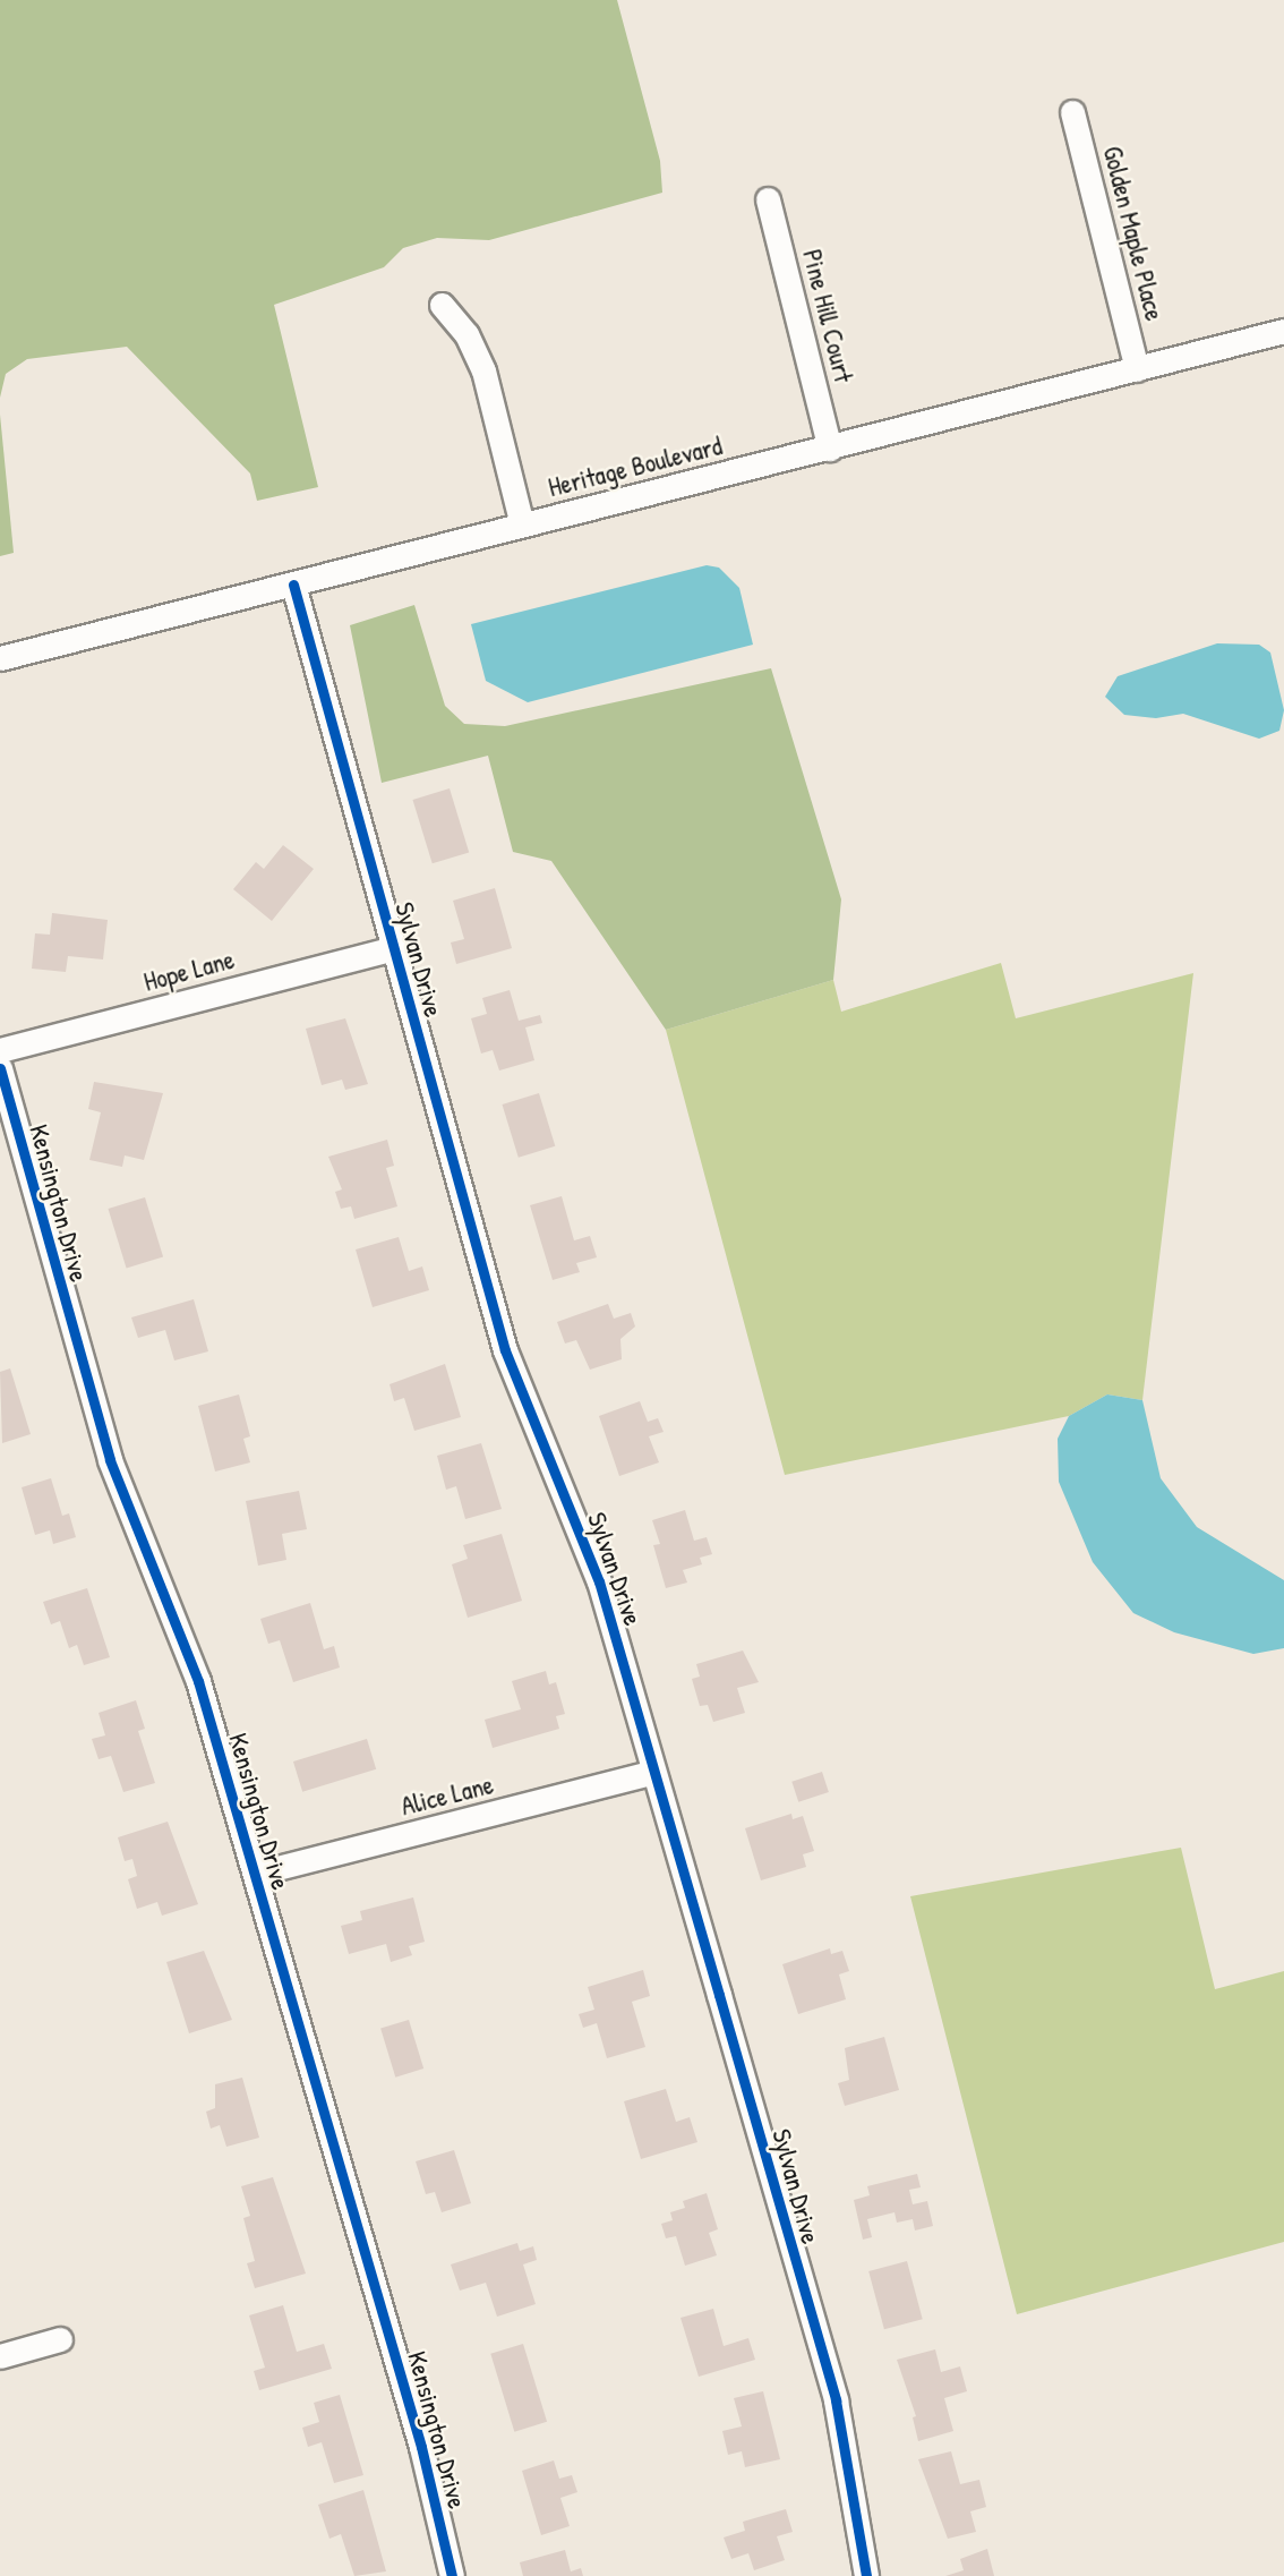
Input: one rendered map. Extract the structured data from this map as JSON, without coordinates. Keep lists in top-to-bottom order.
{
  "streets": {
    "street": [
      "Golden Maple Place",
      "Pine Hill Court",
      "Heritage Boulevard",
      "Sylvan Drive",
      "Hope Lane",
      "Kensington Drive",
      "Alice Lane"
    ]
  },
  "crossings": [
    ["Golden Maple Place", "Heritage Boulevard"],
    ["Pine Hill Court", "Heritage Boulevard"],
    ["Heritage Boulevard", "Sylvan Drive"],
    ["Sylvan Drive", "Hope Lane"],
    ["Sylvan Drive", "Alice Lane"],
    ["Kensington Drive", "Alice Lane"]
  ]
}
